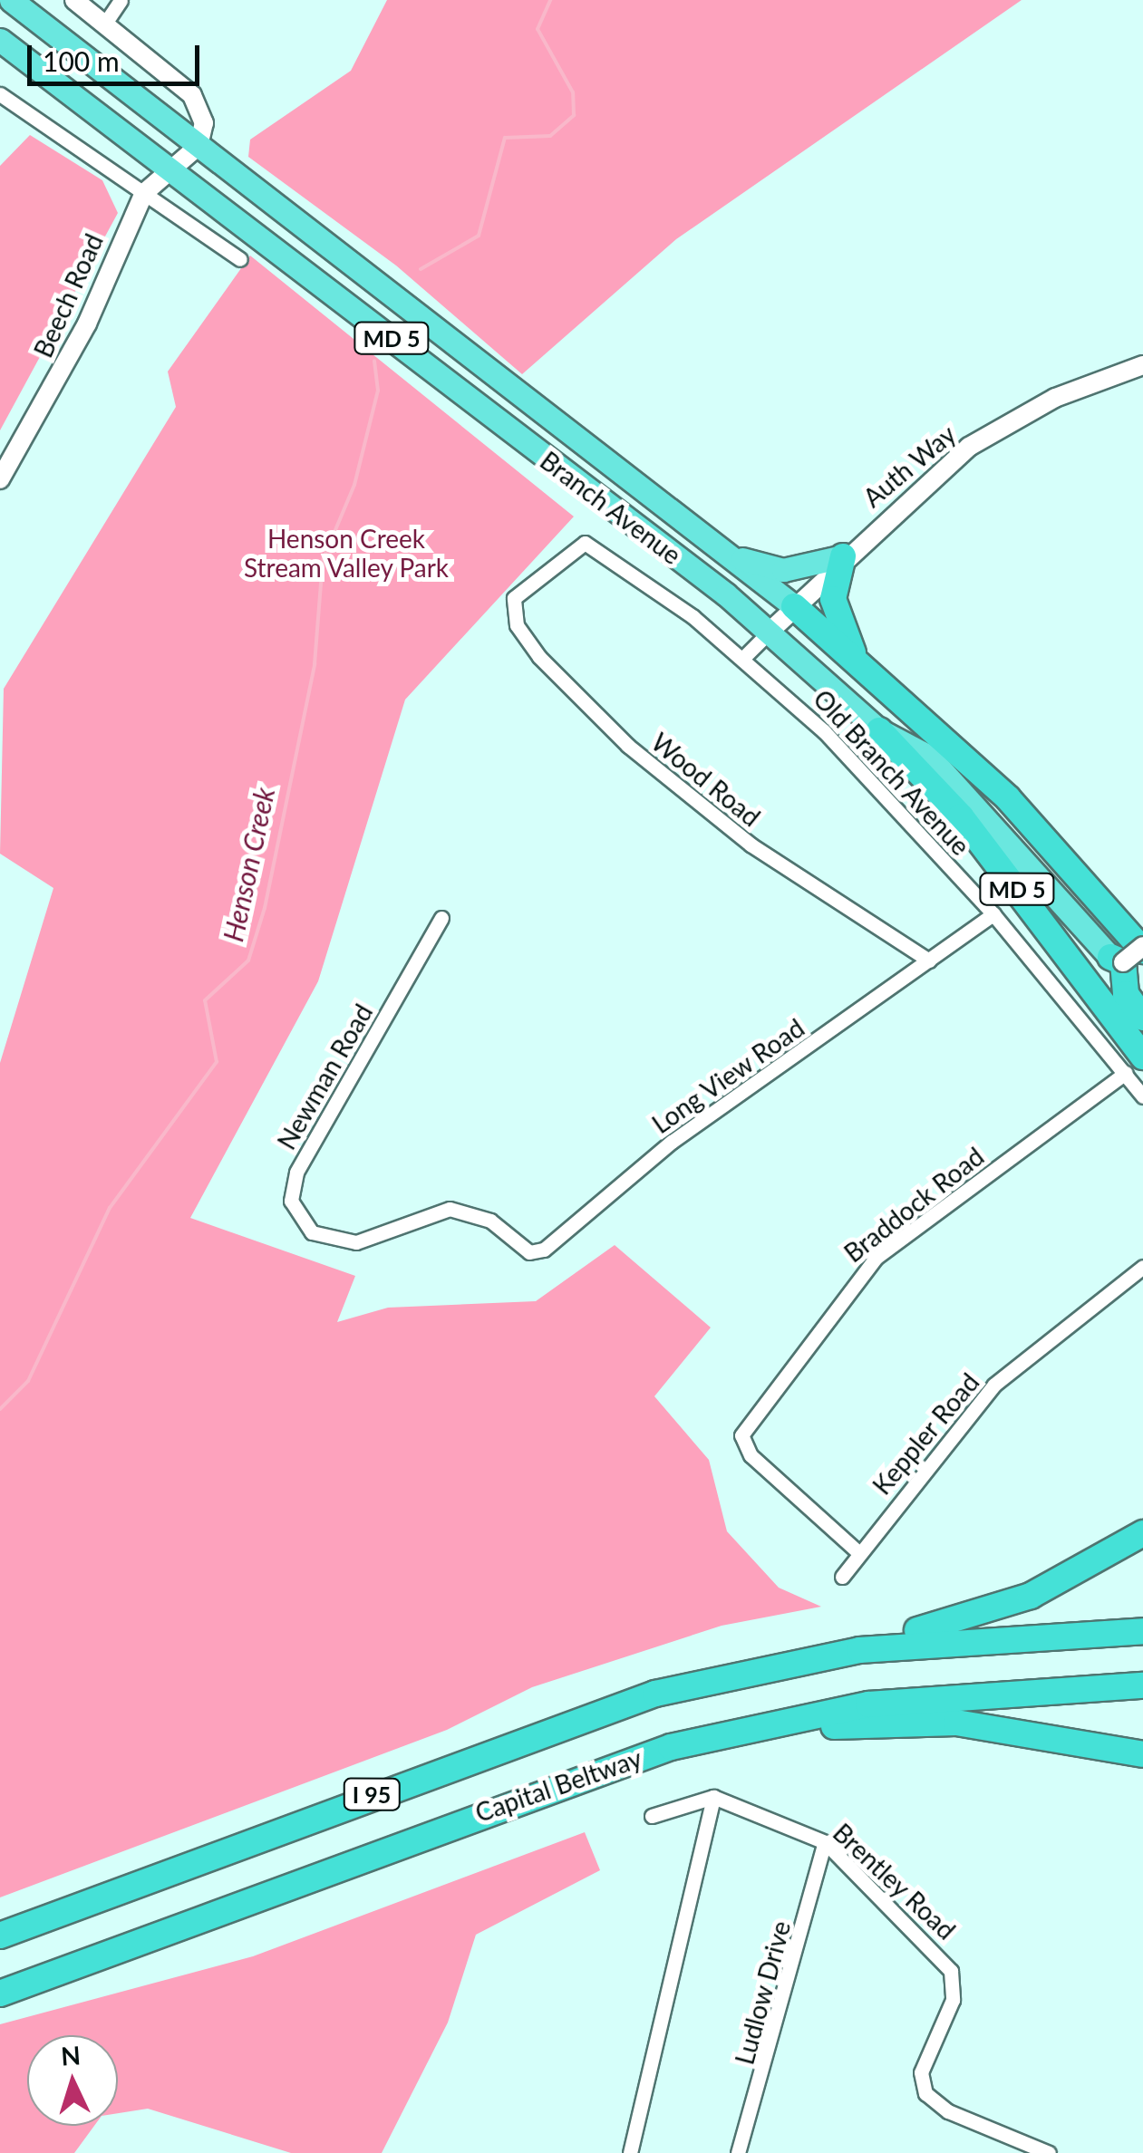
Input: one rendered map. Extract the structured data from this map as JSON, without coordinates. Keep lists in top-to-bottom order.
{
  "streets": {
    "highway": [
      "MD 5",
      "Branch Avenue",
      "Capital Beltway",
      "I 95"
    ],
    "street": [
      "Beech Road",
      "Auth Way",
      "Old Branch Avenue",
      "Wood Road",
      "Long View Road",
      "Newman Road",
      "Braddock Road",
      "Keppler Road",
      "Brentley Road",
      "Ludlow Drive"
    ]
  },
  "crossings": [
    ["Beech Road", "Branch Avenue"],
    ["Auth Way", "Branch Avenue"],
    ["Auth Way", "Old Branch Avenue"],
    ["Branch Avenue", "Old Branch Avenue"],
    ["Branch Avenue", "Braddock Road"],
    ["Old Branch Avenue", "Wood Road"],
    ["Old Branch Avenue", "Long View Road"],
    ["Old Branch Avenue", "Braddock Road"],
    ["Wood Road", "Long View Road"],
    ["Long View Road", "Newman Road"],
    ["Braddock Road", "Keppler Road"],
    ["Brentley Road", "Ludlow Drive"]
  ],
  "water": ["Henson Creek"],
  "parks": ["Henson Creek Stream Valley Park"],
  "scale_bar": "100 m",
  "north": "top"
}
